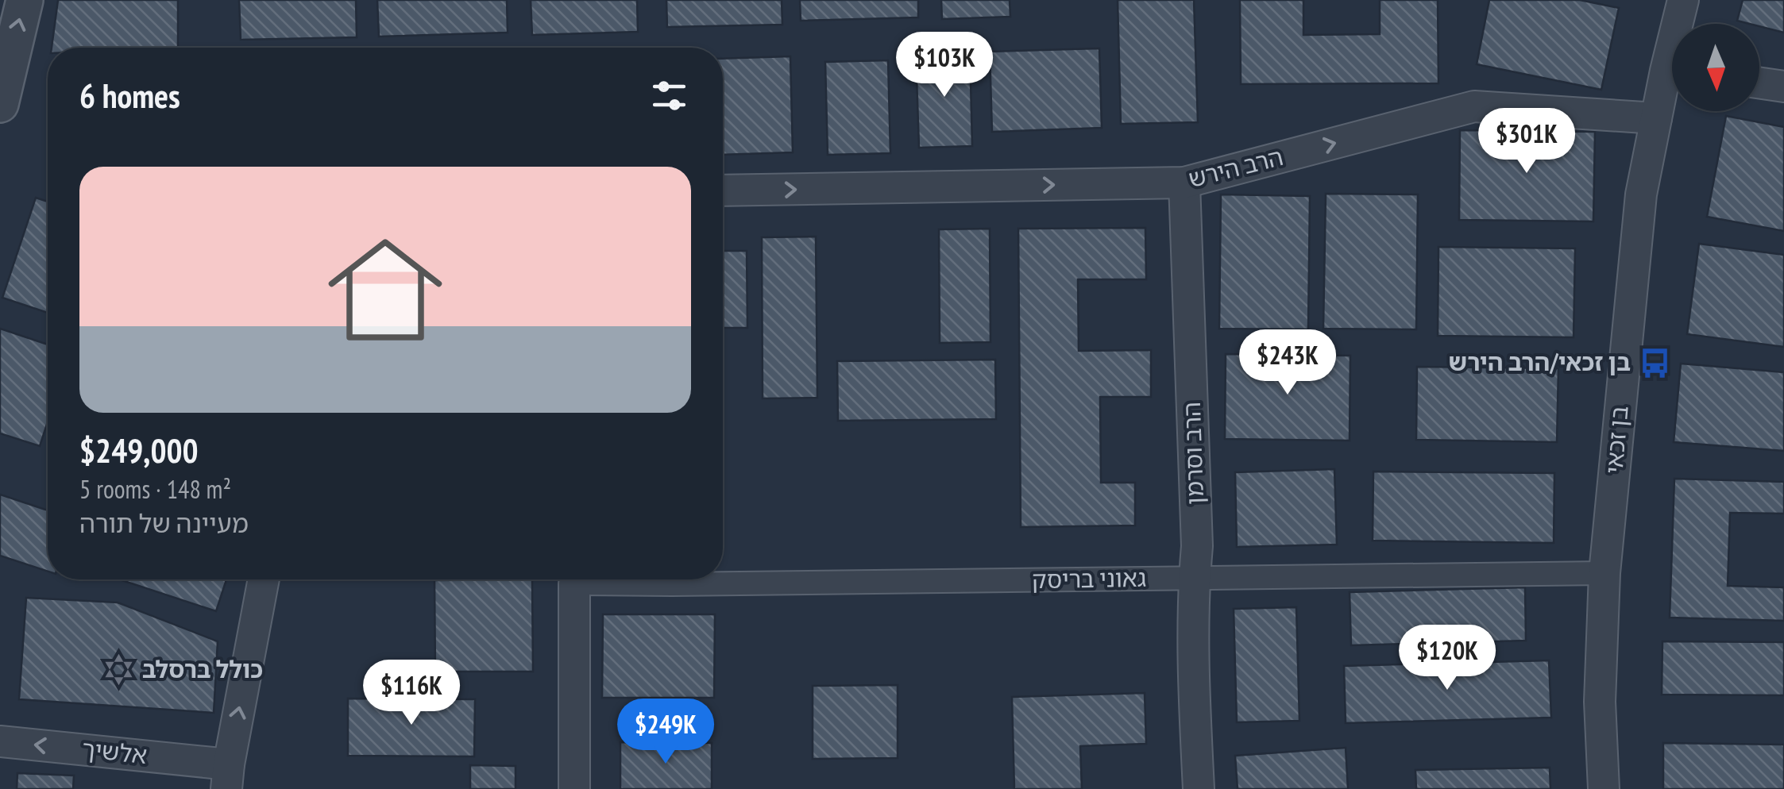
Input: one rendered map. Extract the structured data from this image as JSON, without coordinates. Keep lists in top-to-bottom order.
{
  "streets": {
    "street": [
      "הרב הירש",
      "בן זכאי",
      "הרב וסרמן",
      "גאוני בריסק",
      "אלשיך"
    ]
  },
  "crossings": [
    ["הרב הירש", "בן זכאי"],
    ["הרב הירש", "הרב וסרמן"],
    ["בן זכאי", "גאוני בריסק"],
    ["הרב וסרמן", "גאוני בריסק"]
  ],
  "one_way": ["הרב הירש", "אלשיך"],
  "places": {
    "bus stop": ["בן זכאי/הרב הירש"],
    "synagogue": ["כולל ברסלב"]
  },
  "north": "bottom",
  "page": {
    "price": [
      "$103K",
      "$301K",
      "$243K",
      "$120K",
      "$116K",
      "$249K"
    ],
    "heading": "6 homes",
    "list": [
      {
        "name": "$249,000",
        "note": "5 rooms · 148 m² · מעיינה של תורה"
      }
    ]
  }
}
